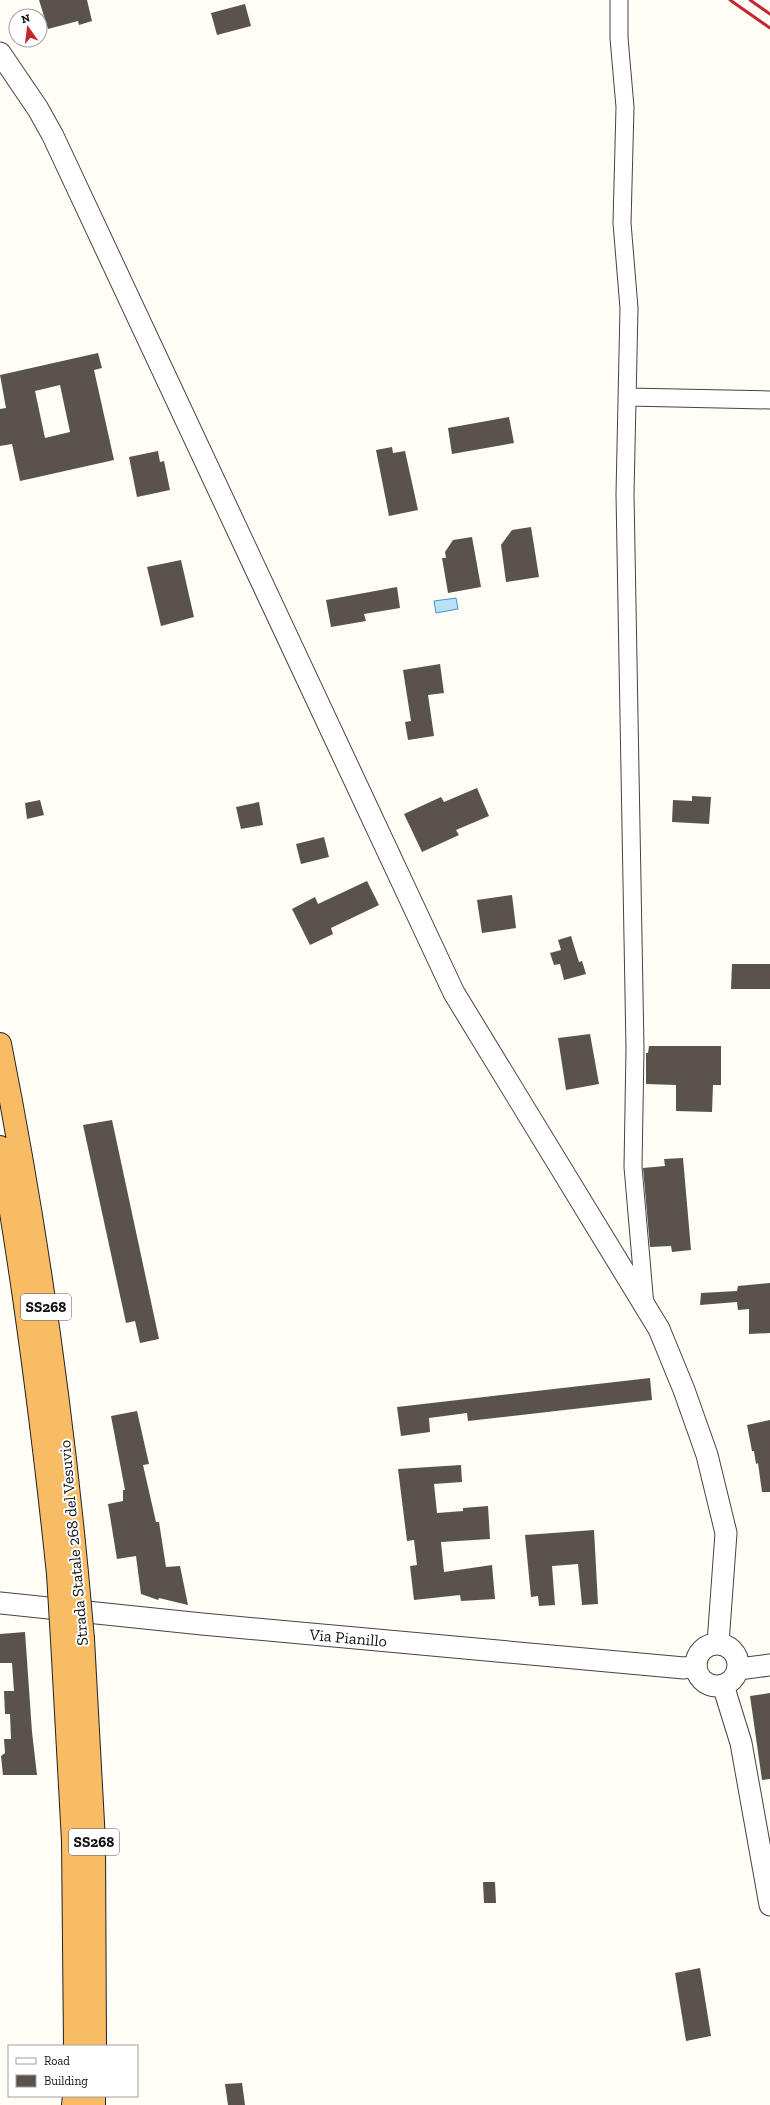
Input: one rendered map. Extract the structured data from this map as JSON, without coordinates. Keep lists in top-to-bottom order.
{
  "streets": {
    "highway": ["SS268", "Strada Statale 268 del Vesuvio"],
    "street": ["Via Pianillo"]
  },
  "legend": ["Road", "Building"],
  "north": "top"
}
